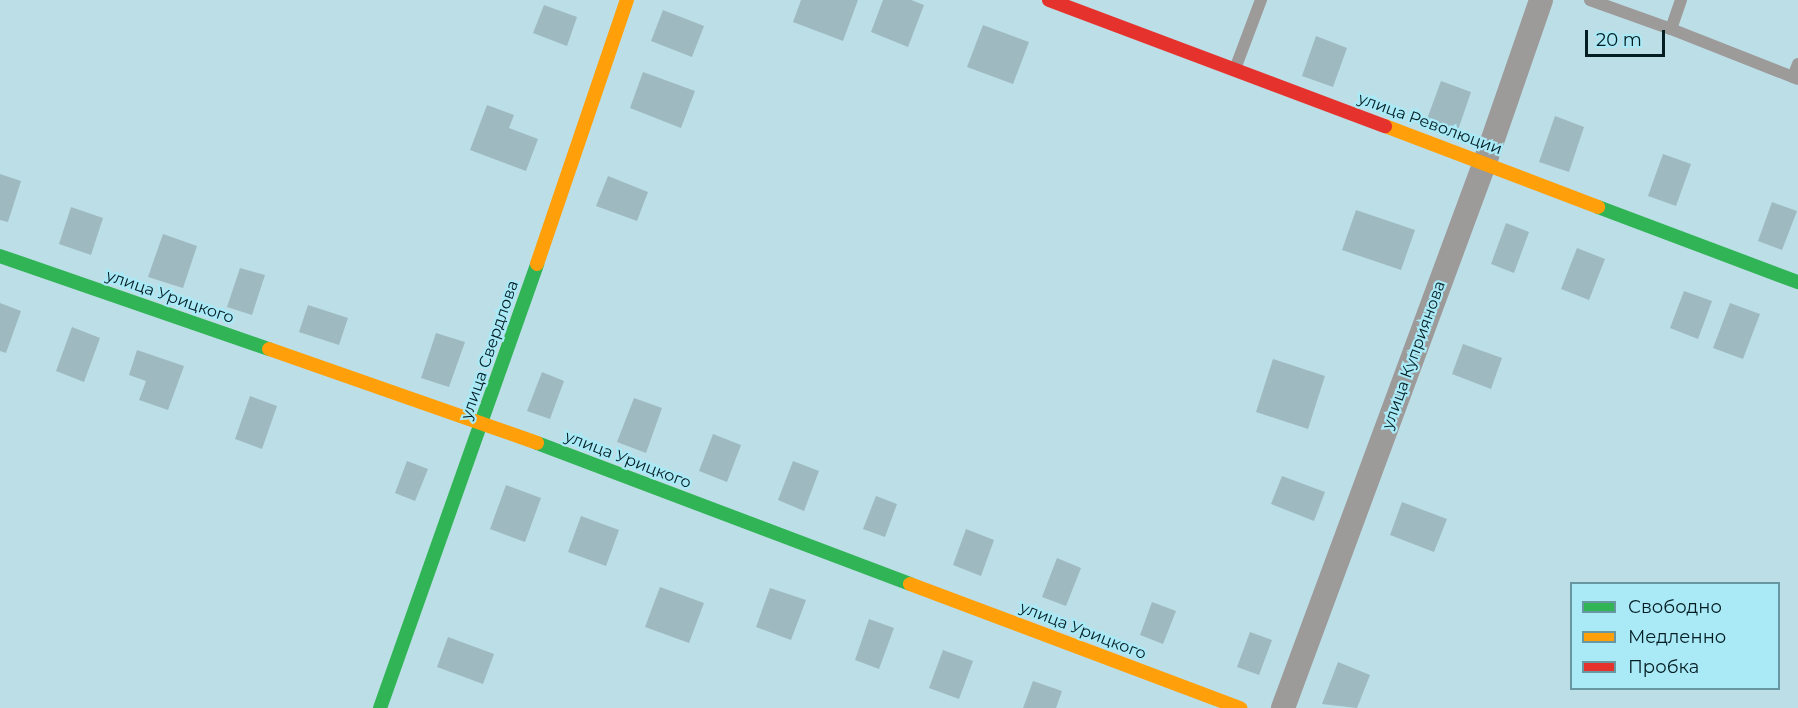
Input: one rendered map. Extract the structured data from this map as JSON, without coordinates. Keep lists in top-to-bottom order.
{
  "streets": {
    "street": [
      "улица Революции",
      "улица Урицкого",
      "улица Свердлова",
      "улица Куприянова"
    ]
  },
  "crossings": [
    ["улица Революции", "улица Куприянова"],
    ["улица Урицкого", "улица Свердлова"]
  ],
  "legend": ["Свободно", "Медленно", "Пробка"],
  "scale_bar": "20 m"
}
